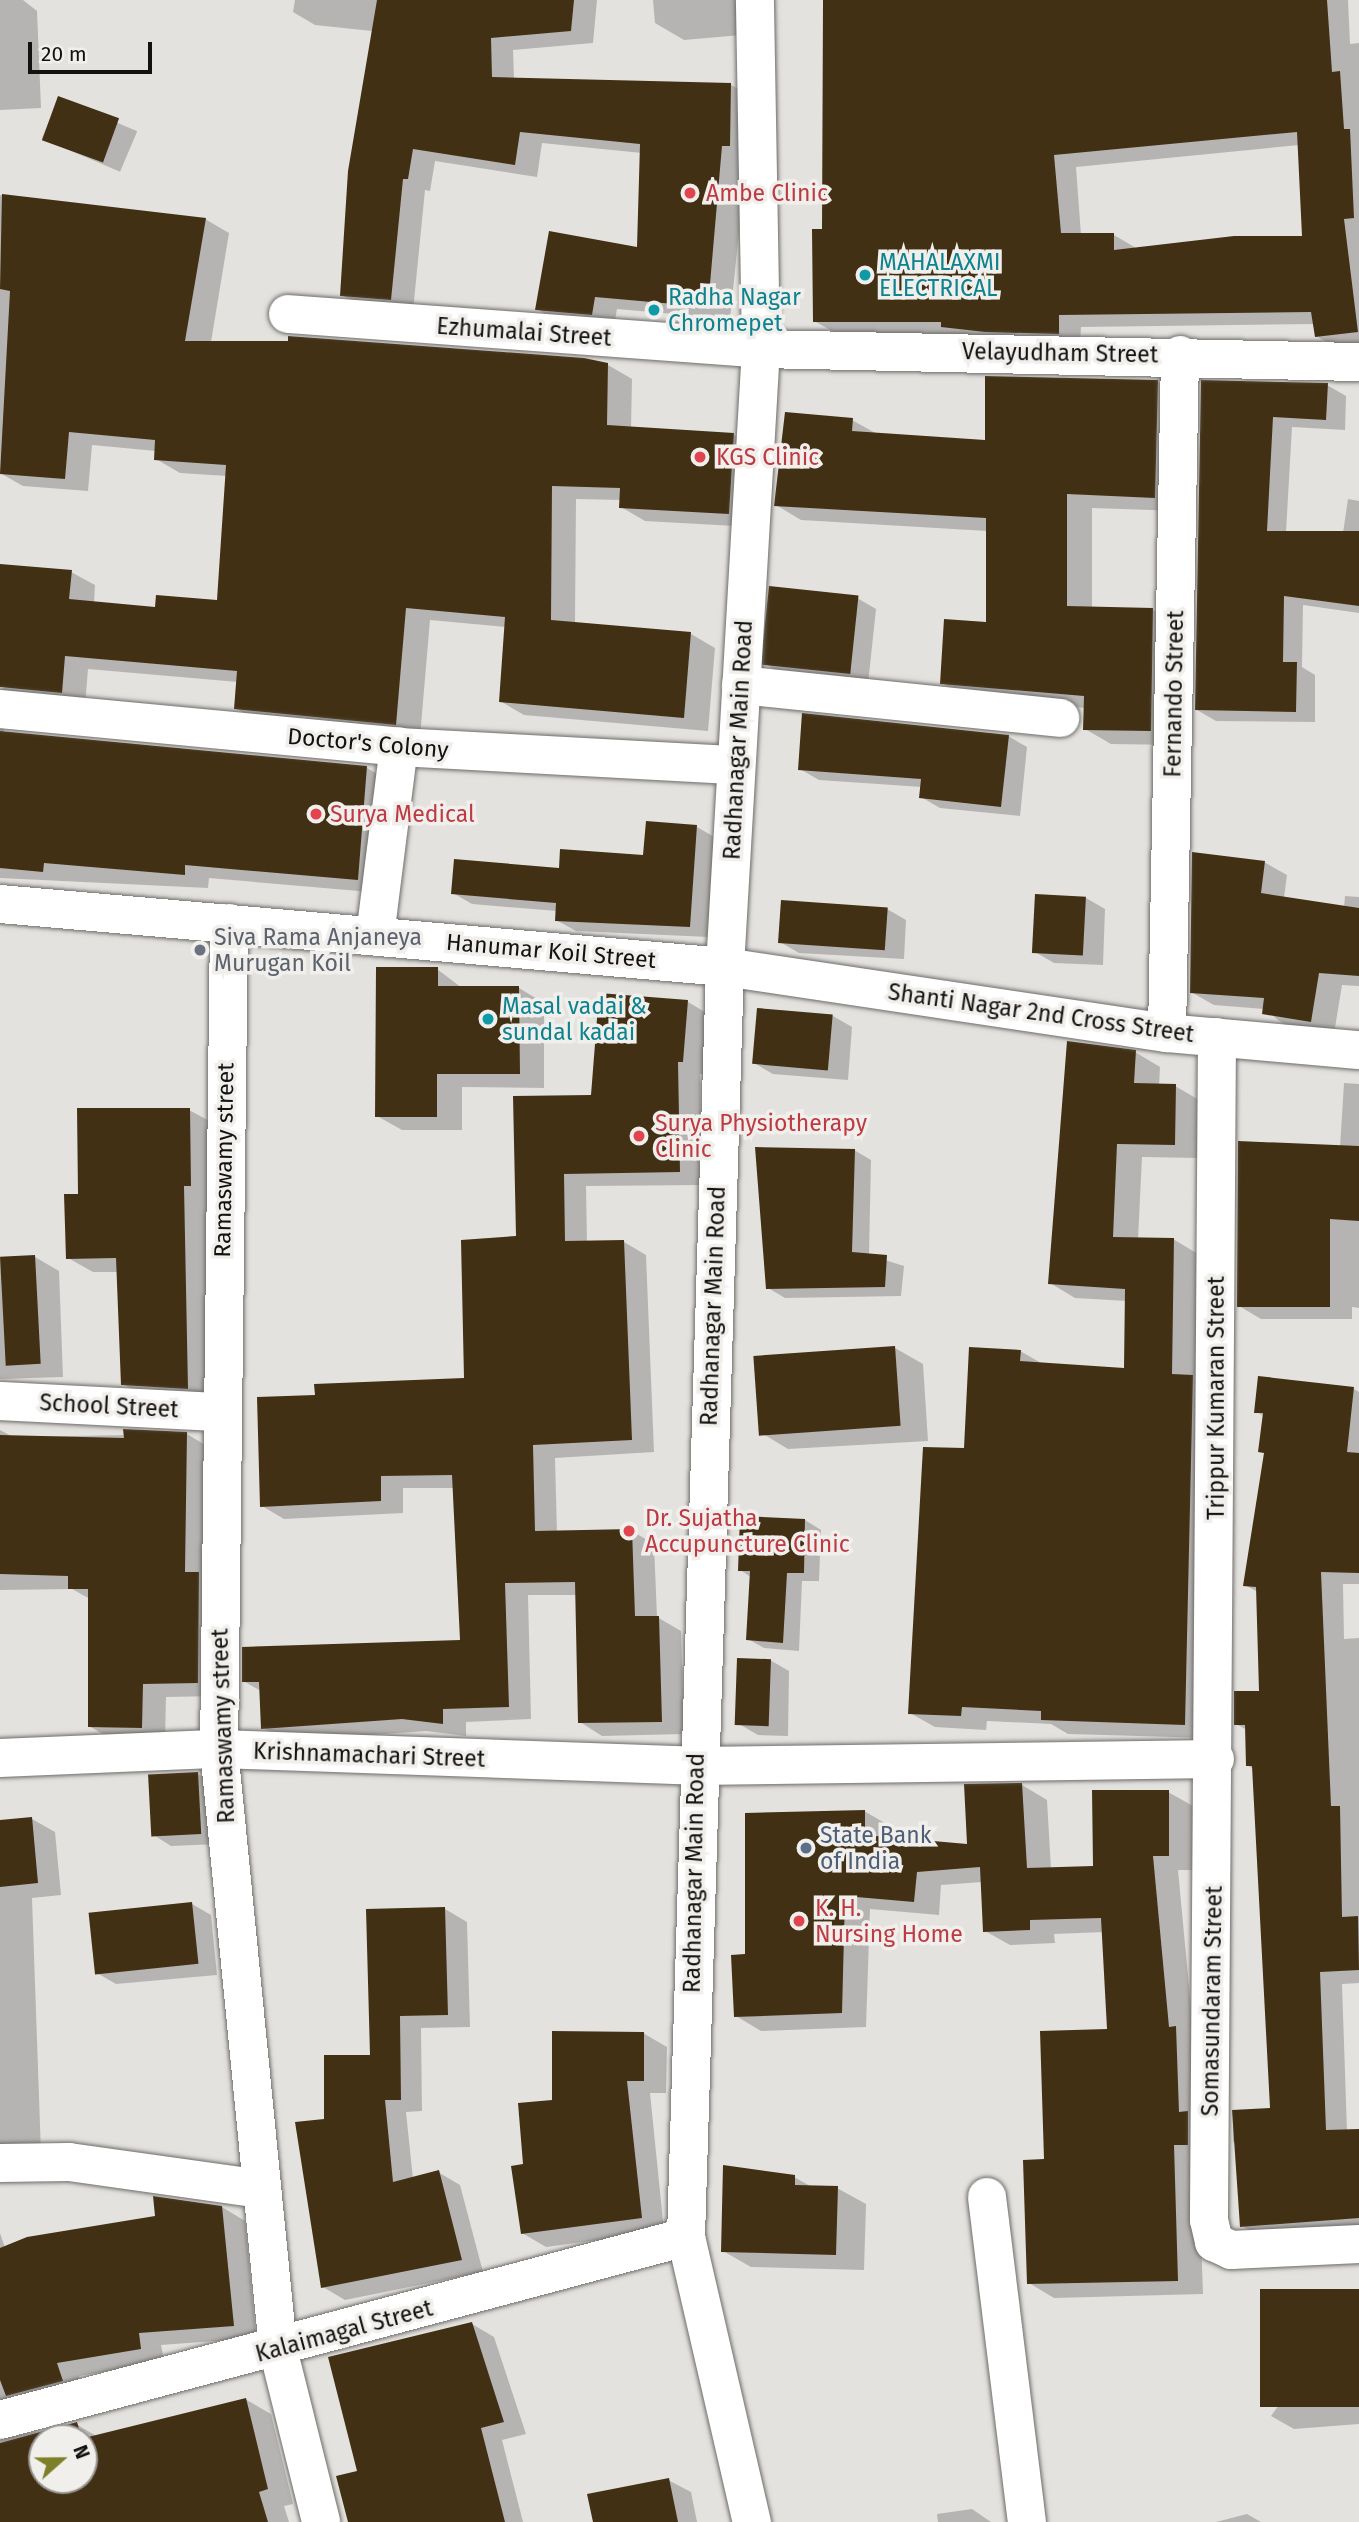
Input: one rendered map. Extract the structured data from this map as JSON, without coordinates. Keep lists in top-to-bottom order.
{
  "streets": {
    "street": [
      "Ezhumalai Street",
      "Velayudham Street",
      "Fernando Street",
      "Radhanagar Main Road",
      "Doctor's Colony",
      "Hanumar Koil Street",
      "Shanti Nagar 2nd Cross Street",
      "Ramaswamy street",
      "Trippur Kumaran Street",
      "School Street",
      "Krishnamachari Street",
      "Somasundaram Street",
      "Kalaimagal Street"
    ]
  },
  "crossings": [
    ["Ezhumalai Street", "Velayudham Street"],
    ["Ezhumalai Street", "Radhanagar Main Road"],
    ["Velayudham Street", "Fernando Street"],
    ["Velayudham Street", "Radhanagar Main Road"],
    ["Fernando Street", "Shanti Nagar 2nd Cross Street"],
    ["Radhanagar Main Road", "Doctor's Colony"],
    ["Radhanagar Main Road", "Hanumar Koil Street"],
    ["Radhanagar Main Road", "Shanti Nagar 2nd Cross Street"],
    ["Radhanagar Main Road", "Krishnamachari Street"],
    ["Radhanagar Main Road", "Kalaimagal Street"],
    ["Hanumar Koil Street", "Shanti Nagar 2nd Cross Street"],
    ["Hanumar Koil Street", "Ramaswamy street"],
    ["Shanti Nagar 2nd Cross Street", "Trippur Kumaran Street"],
    ["Ramaswamy street", "School Street"],
    ["Ramaswamy street", "Krishnamachari Street"],
    ["Ramaswamy street", "Kalaimagal Street"],
    ["Trippur Kumaran Street", "Krishnamachari Street"],
    ["Trippur Kumaran Street", "Somasundaram Street"],
    ["Krishnamachari Street", "Somasundaram Street"]
  ],
  "places": [
    "Ambe Clinic",
    "MAHALAXMI ELECTRICAL",
    "Radha Nagar Chromepet",
    "KGS Clinic",
    "Surya Medical",
    "Siva Rama Anjaneya Murugan Koil",
    "Masal vadai & sundal kadai",
    "Surya Physiotherapy Clinic",
    "Dr. Sujatha Accupuncture Clinic",
    "State Bank of India",
    "K. H. Nursing Home"
  ],
  "scale_bar": "20 m",
  "north": "right"
}
